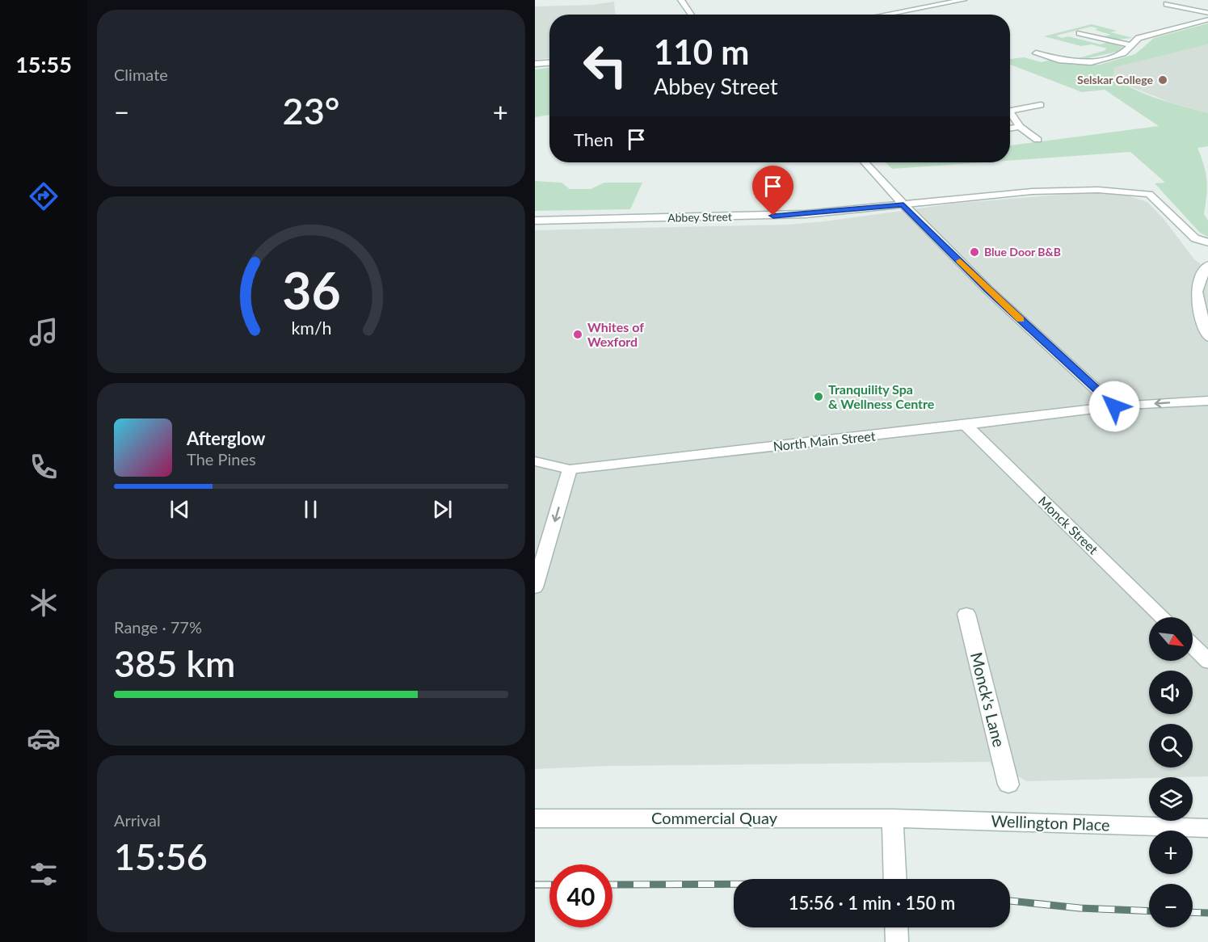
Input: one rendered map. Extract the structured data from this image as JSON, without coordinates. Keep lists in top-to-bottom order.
{
  "streets": {
    "street": [
      "Abbey Street",
      "North Main Street",
      "Monck Street",
      "Monck's Lane",
      "Commercial Quay",
      "Wellington Place"
    ]
  },
  "crossings": [
    ["North Main Street", "Monck Street"],
    ["Commercial Quay", "Wellington Place"]
  ],
  "places": [
    "Selskar College",
    "Blue Door B&B",
    "Whites of Wexford",
    "Tranquility Spa & Wellness Centre"
  ],
  "north": "bottom right",
  "page": {
    "tabs": "15:55",
    "tile": [
      "Climate",
      ["Range · 77%", "385 km"],
      ["Arrival", "15:56"]
    ],
    "turn": ["110 m", "Abbey Street"],
    "heat": ["−", "23°", "+"],
    "then": "Then",
    "song": ["Afterglow", "The Pines"],
    "map_buttons": ["+", "−"],
    "limit": "40",
    "trip": "15:56 · 1 min · 150 m",
    "gauge": ["36", "km/h"]
  }
}
